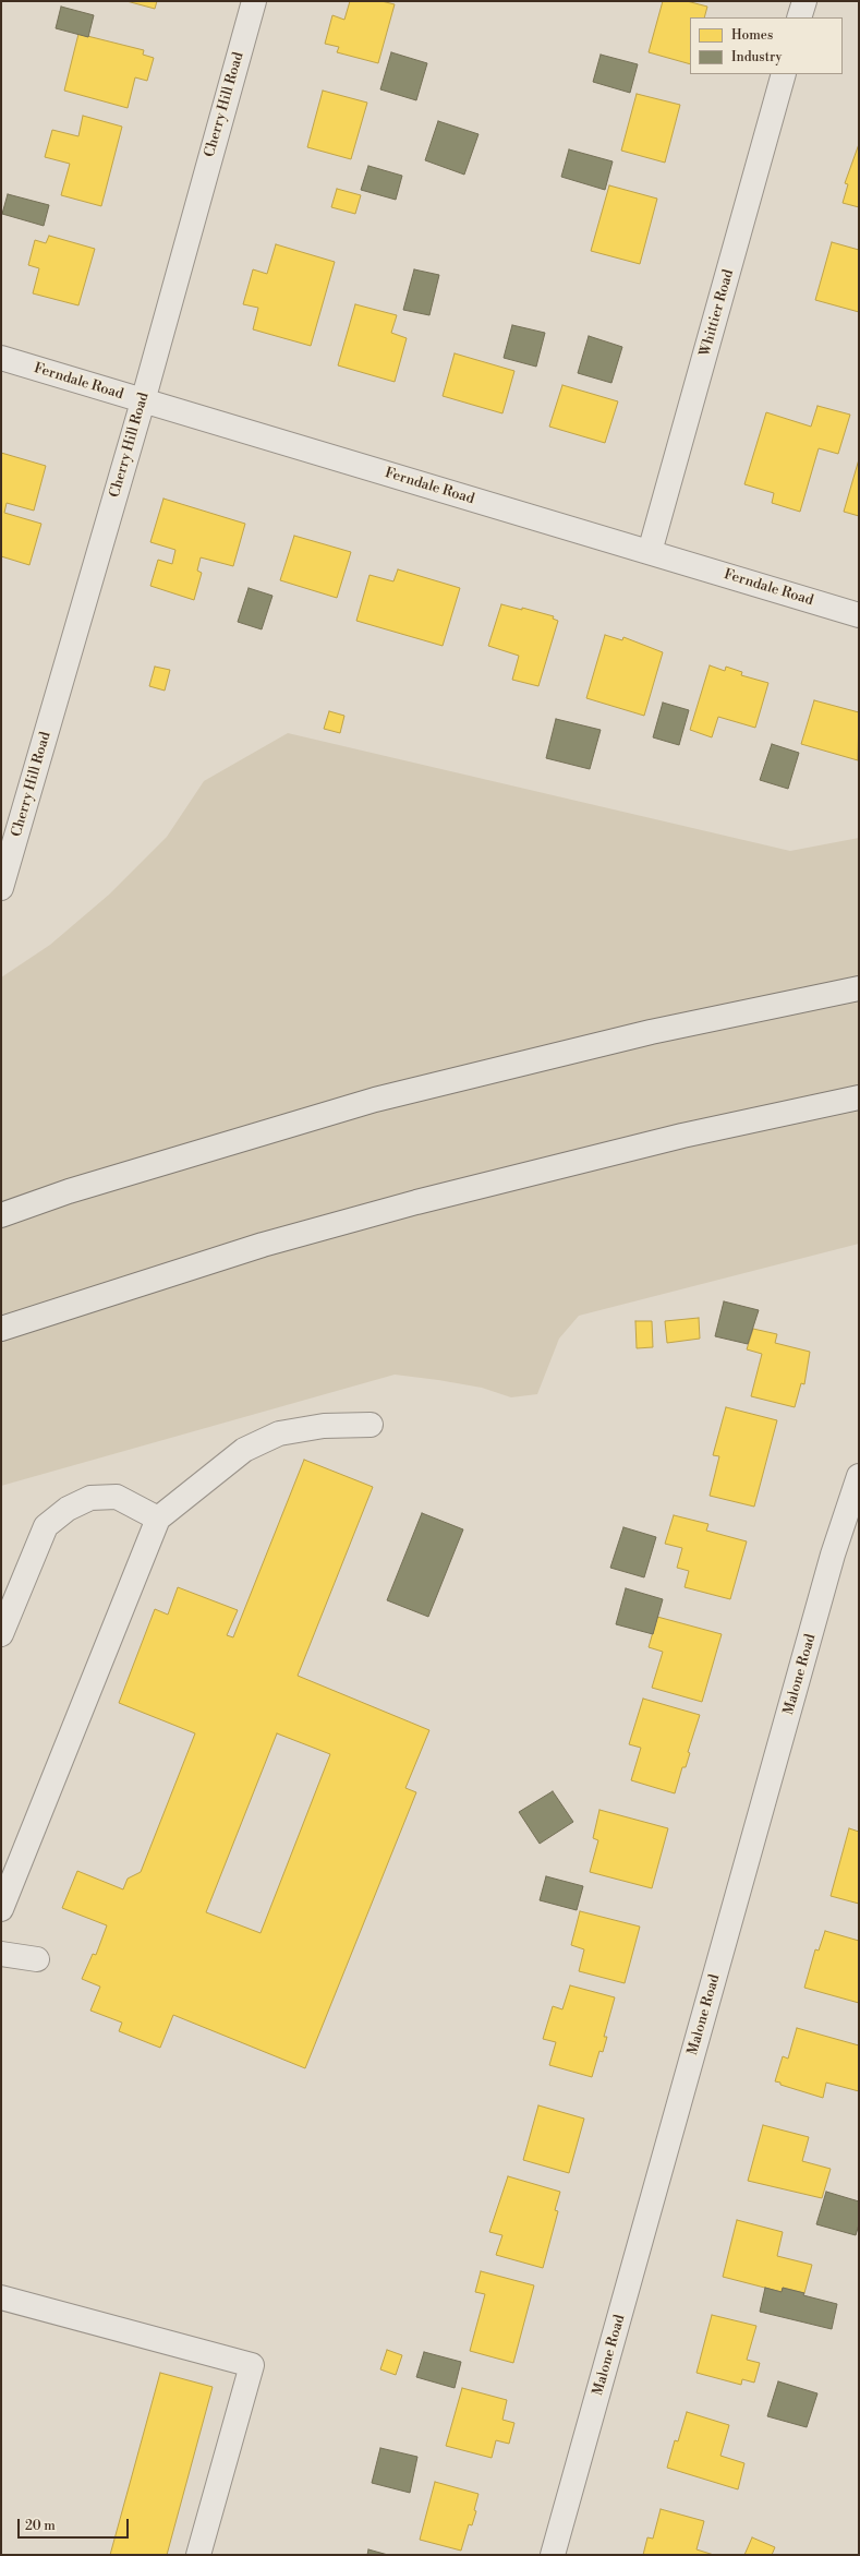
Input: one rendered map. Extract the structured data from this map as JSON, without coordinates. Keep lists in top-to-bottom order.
{
  "streets": {
    "street": [
      "Cherry Hill Road",
      "Whittier Road",
      "Ferndale Road",
      "Malone Road"
    ]
  },
  "crossings": [
    ["Cherry Hill Road", "Ferndale Road"],
    ["Whittier Road", "Ferndale Road"]
  ],
  "legend": ["Homes", "Industry"],
  "scale_bar": "20 m"
}
